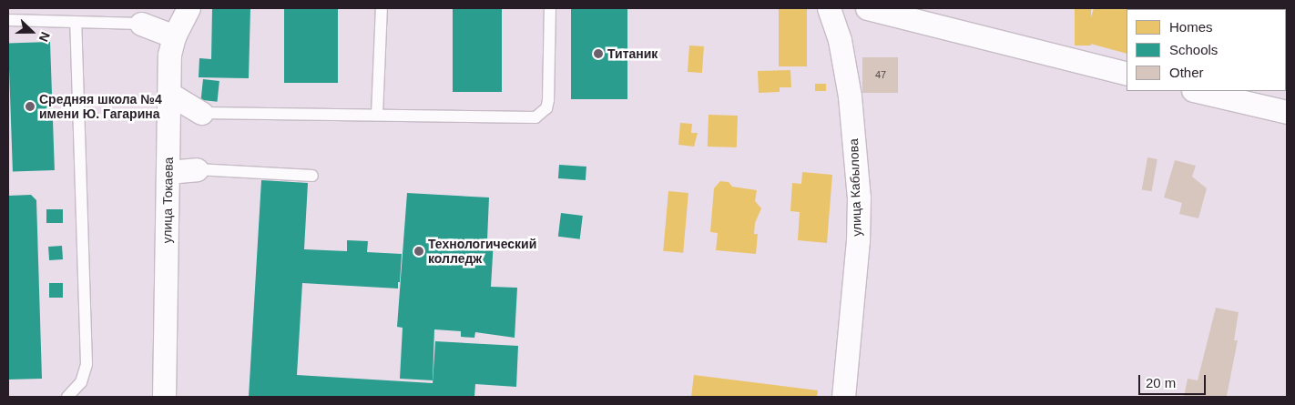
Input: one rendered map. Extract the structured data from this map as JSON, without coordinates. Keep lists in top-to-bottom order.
{
  "streets": {
    "street": ["улица Кабылова", "улица Токаева"]
  },
  "places": ["Титаник", "Средняя школа №4 имени Ю. Гагарина", "Технологический колледж"],
  "house_numbers": ["47"],
  "legend": ["Homes", "Schools", "Other"],
  "scale_bar": "20 m",
  "north": "right"
}
